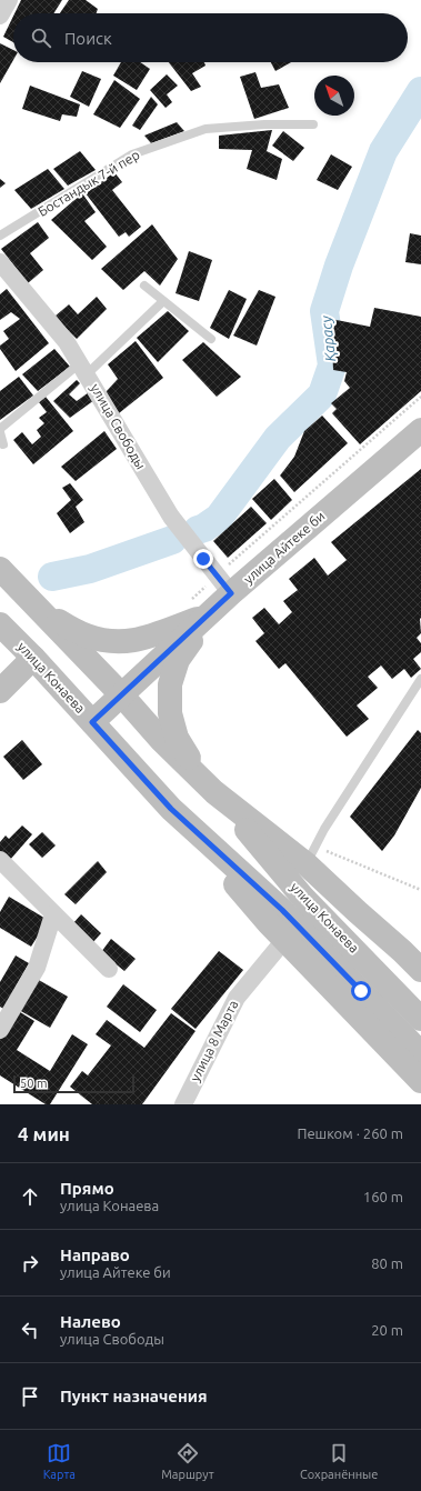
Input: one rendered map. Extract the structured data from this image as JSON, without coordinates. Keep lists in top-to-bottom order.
{
  "streets": {
    "main road": ["улица Айтеке би", "улица Конаева"],
    "street": ["улица Свободы", "улица 8 Марта"],
    "lane": ["Бостандык 7-й пер"]
  },
  "crossings": [
    ["улица Свободы", "улица Айтеке би"],
    ["улица Айтеке би", "улица Конаева"]
  ],
  "water": ["Қарасу"],
  "scale_bar": "50 m",
  "north": "top left",
  "page": {
    "search": "Поиск",
    "scale": "50 m",
    "heading": ["4 мин", "Пешком · 260 m"],
    "list": [
      ["Прямо", "улица Конаева", "160 m"],
      ["Направо", "улица Айтеке би", "80 m"],
      ["Налево", "улица Свободы", "20 m"],
      "Пункт назначения"
    ],
    "nav": ["Карта", "Маршрут", "Сохранённые"]
  }
}
